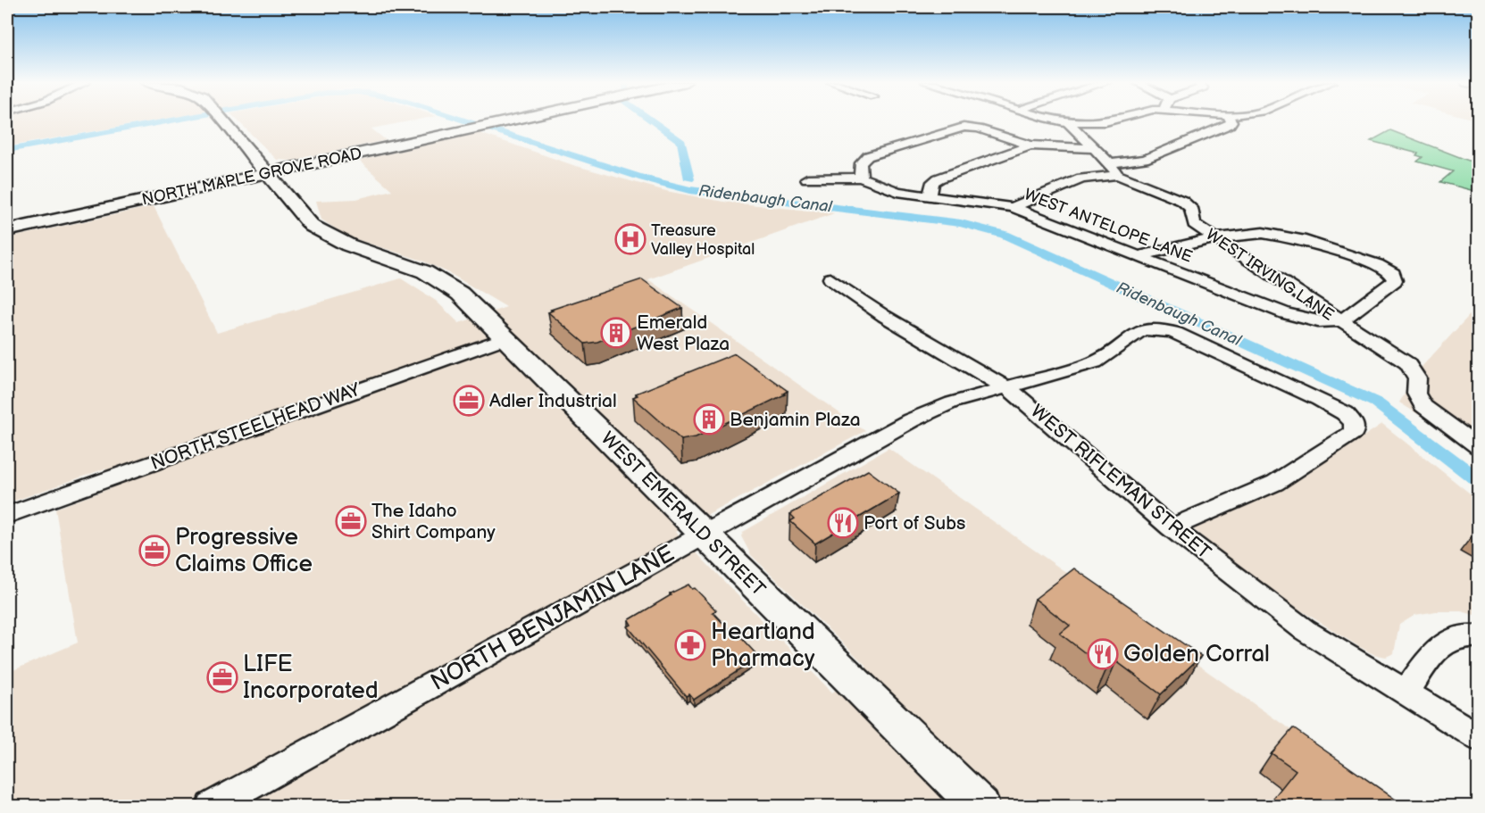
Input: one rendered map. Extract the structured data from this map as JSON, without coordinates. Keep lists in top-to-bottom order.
{
  "streets": {
    "main road": ["NORTH MAPLE GROVE ROAD", "WEST EMERALD STREET"],
    "street": [
      "WEST ANTELOPE LANE",
      "WEST IRVING LANE",
      "NORTH STEELHEAD WAY",
      "WEST RIFLEMAN STREET",
      "NORTH BENJAMIN LANE"
    ]
  },
  "crossings": [
    ["NORTH MAPLE GROVE ROAD", "WEST EMERALD STREET"],
    ["WEST ANTELOPE LANE", "WEST IRVING LANE"],
    ["NORTH STEELHEAD WAY", "WEST EMERALD STREET"],
    ["WEST RIFLEMAN STREET", "NORTH BENJAMIN LANE"],
    ["WEST EMERALD STREET", "NORTH BENJAMIN LANE"]
  ],
  "water": ["Ridenbaugh Canal"],
  "places": {
    "hospital": ["Treasure Valley Hospital"],
    "building": ["Emerald West Plaza", "Benjamin Plaza"],
    "office": [
      "Adler Industrial",
      "The Idaho Shirt Company",
      "Progressive Claims Office",
      "LIFE Incorporated"
    ],
    "restaurant": ["Port of Subs", "Golden Corral"],
    "pharmacy": ["Heartland Pharmacy"]
  }
}
